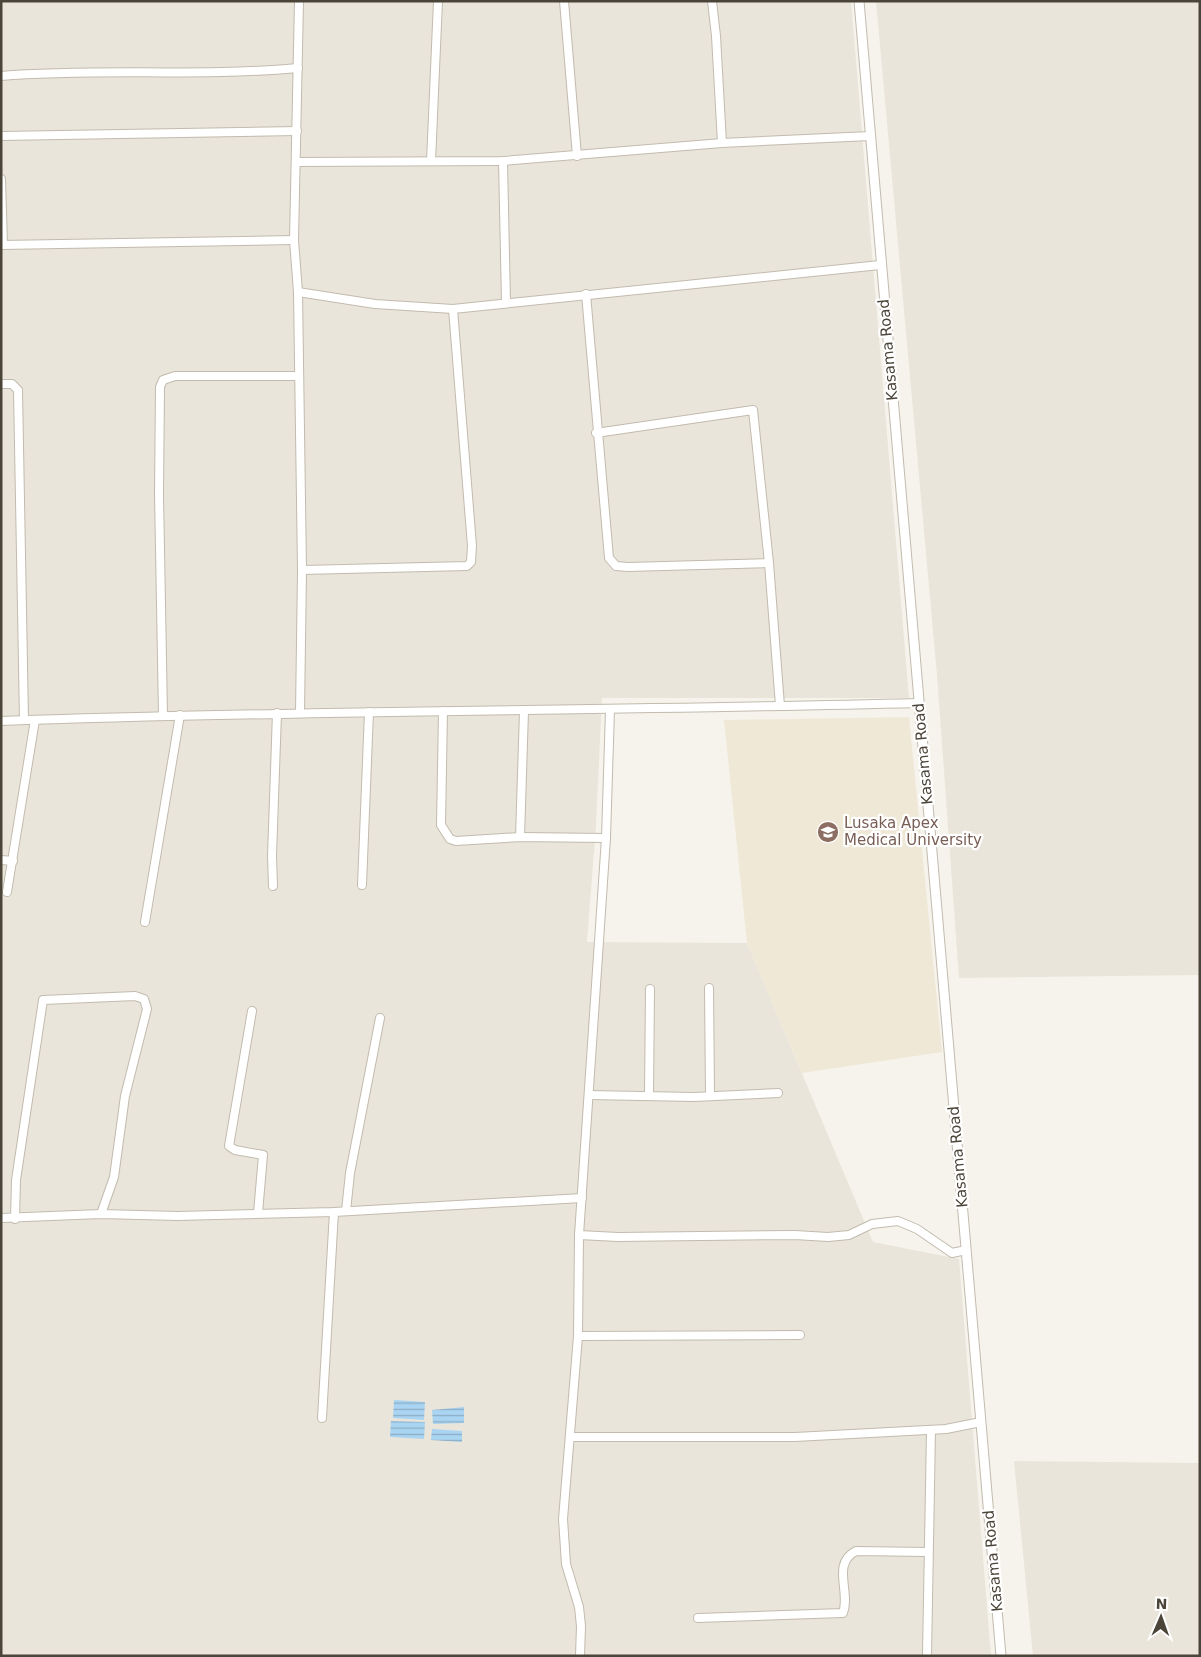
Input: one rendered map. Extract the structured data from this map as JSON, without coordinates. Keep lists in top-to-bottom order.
{
  "streets": {
    "street": ["Kasama Road"]
  },
  "places": {
    "school or university": ["Lusaka Apex Medical University"]
  },
  "north": "top"
}
